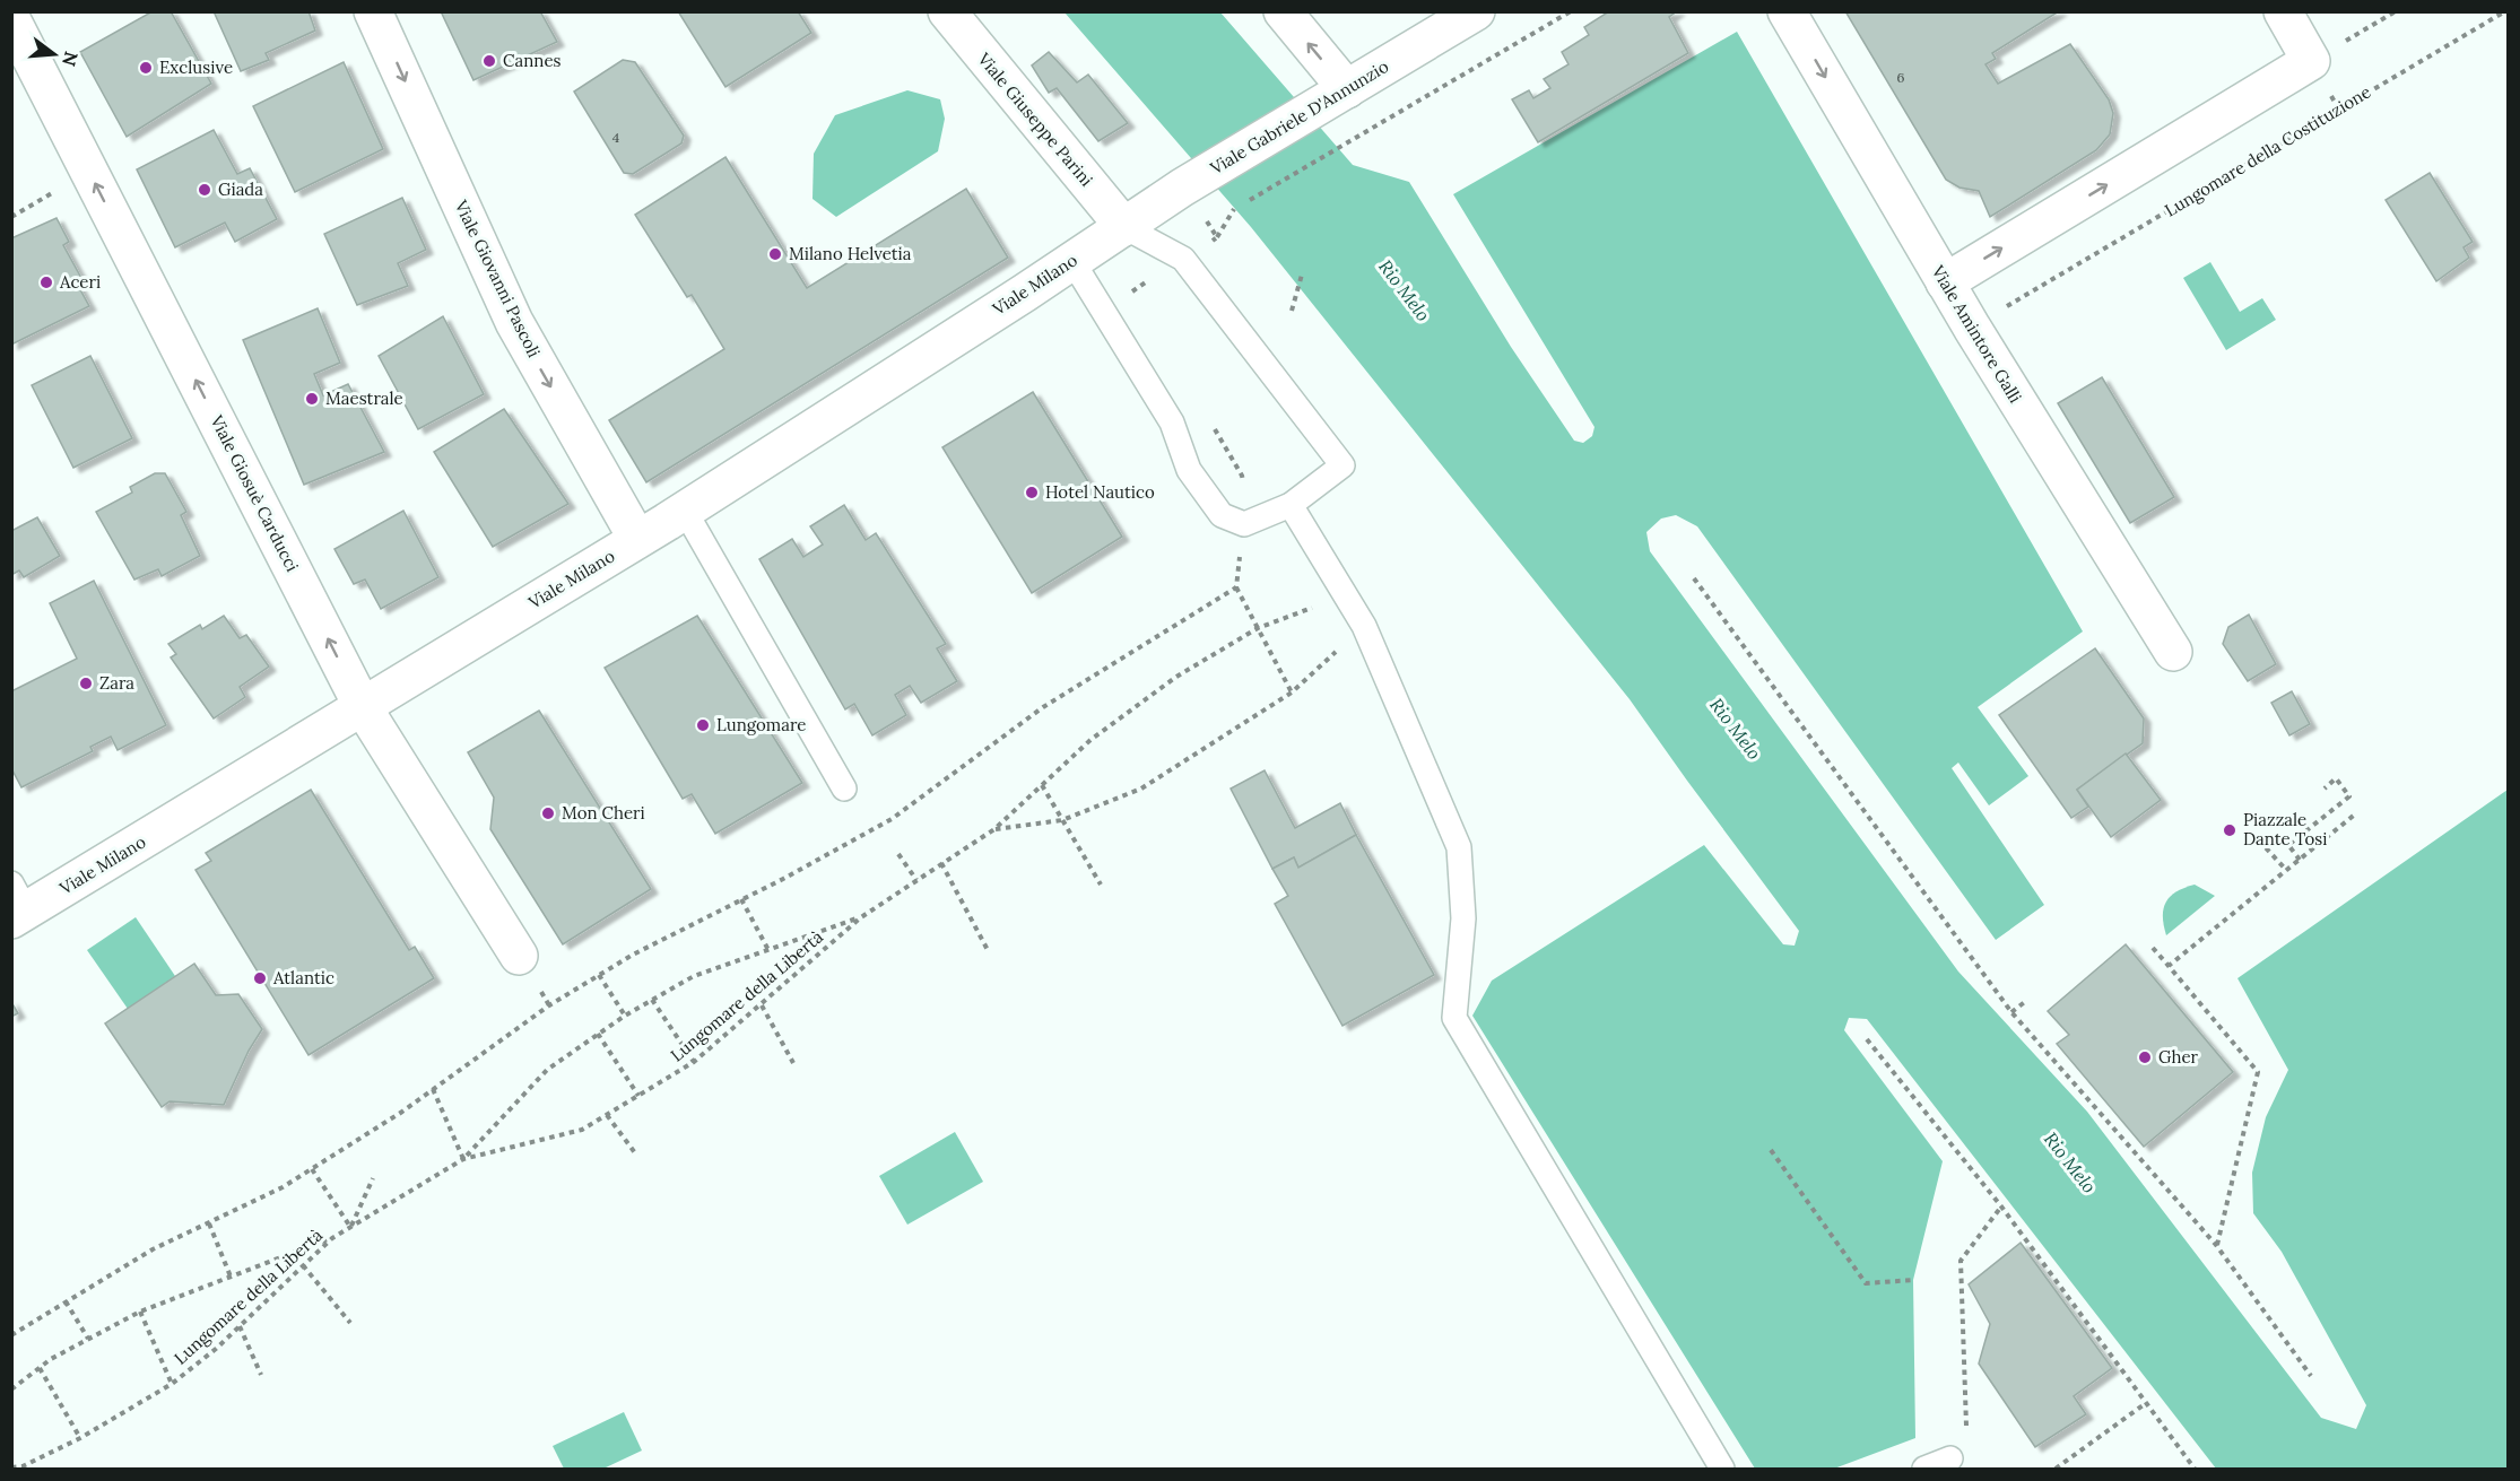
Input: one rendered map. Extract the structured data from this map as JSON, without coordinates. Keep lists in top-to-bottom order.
{
  "streets": {
    "street": [
      "Viale Gabriele D'Annunzio",
      "Viale Giuseppe Parini",
      "Viale Giovanni Pascoli",
      "Viale Milano",
      "Viale Amintore Galli",
      "Viale Giosuè Carducci"
    ],
    "path": ["Lungomare della Costituzione", "Lungomare della Libertà"]
  },
  "crossings": [
    ["Viale Gabriele D'Annunzio", "Viale Giuseppe Parini"],
    ["Viale Gabriele D'Annunzio", "Viale Milano"],
    ["Viale Giuseppe Parini", "Viale Milano"],
    ["Viale Giovanni Pascoli", "Viale Milano"],
    ["Viale Milano", "Viale Giosuè Carducci"]
  ],
  "one_way": ["Viale Giovanni Pascoli", "Viale Amintore Galli", "Viale Giosuè Carducci"],
  "water": ["Rio Melo"],
  "places": [
    "Cannes",
    "Exclusive",
    "Giada",
    "Milano Helvetia",
    "Aceri",
    "Maestrale",
    "Hotel Nautico",
    "Zara",
    "Lungomare",
    "Mon Cheri",
    "Piazzale Dante Tosi",
    "Atlantic",
    "Gher"
  ],
  "house_numbers": ["6", "4"],
  "north": "right"
}
